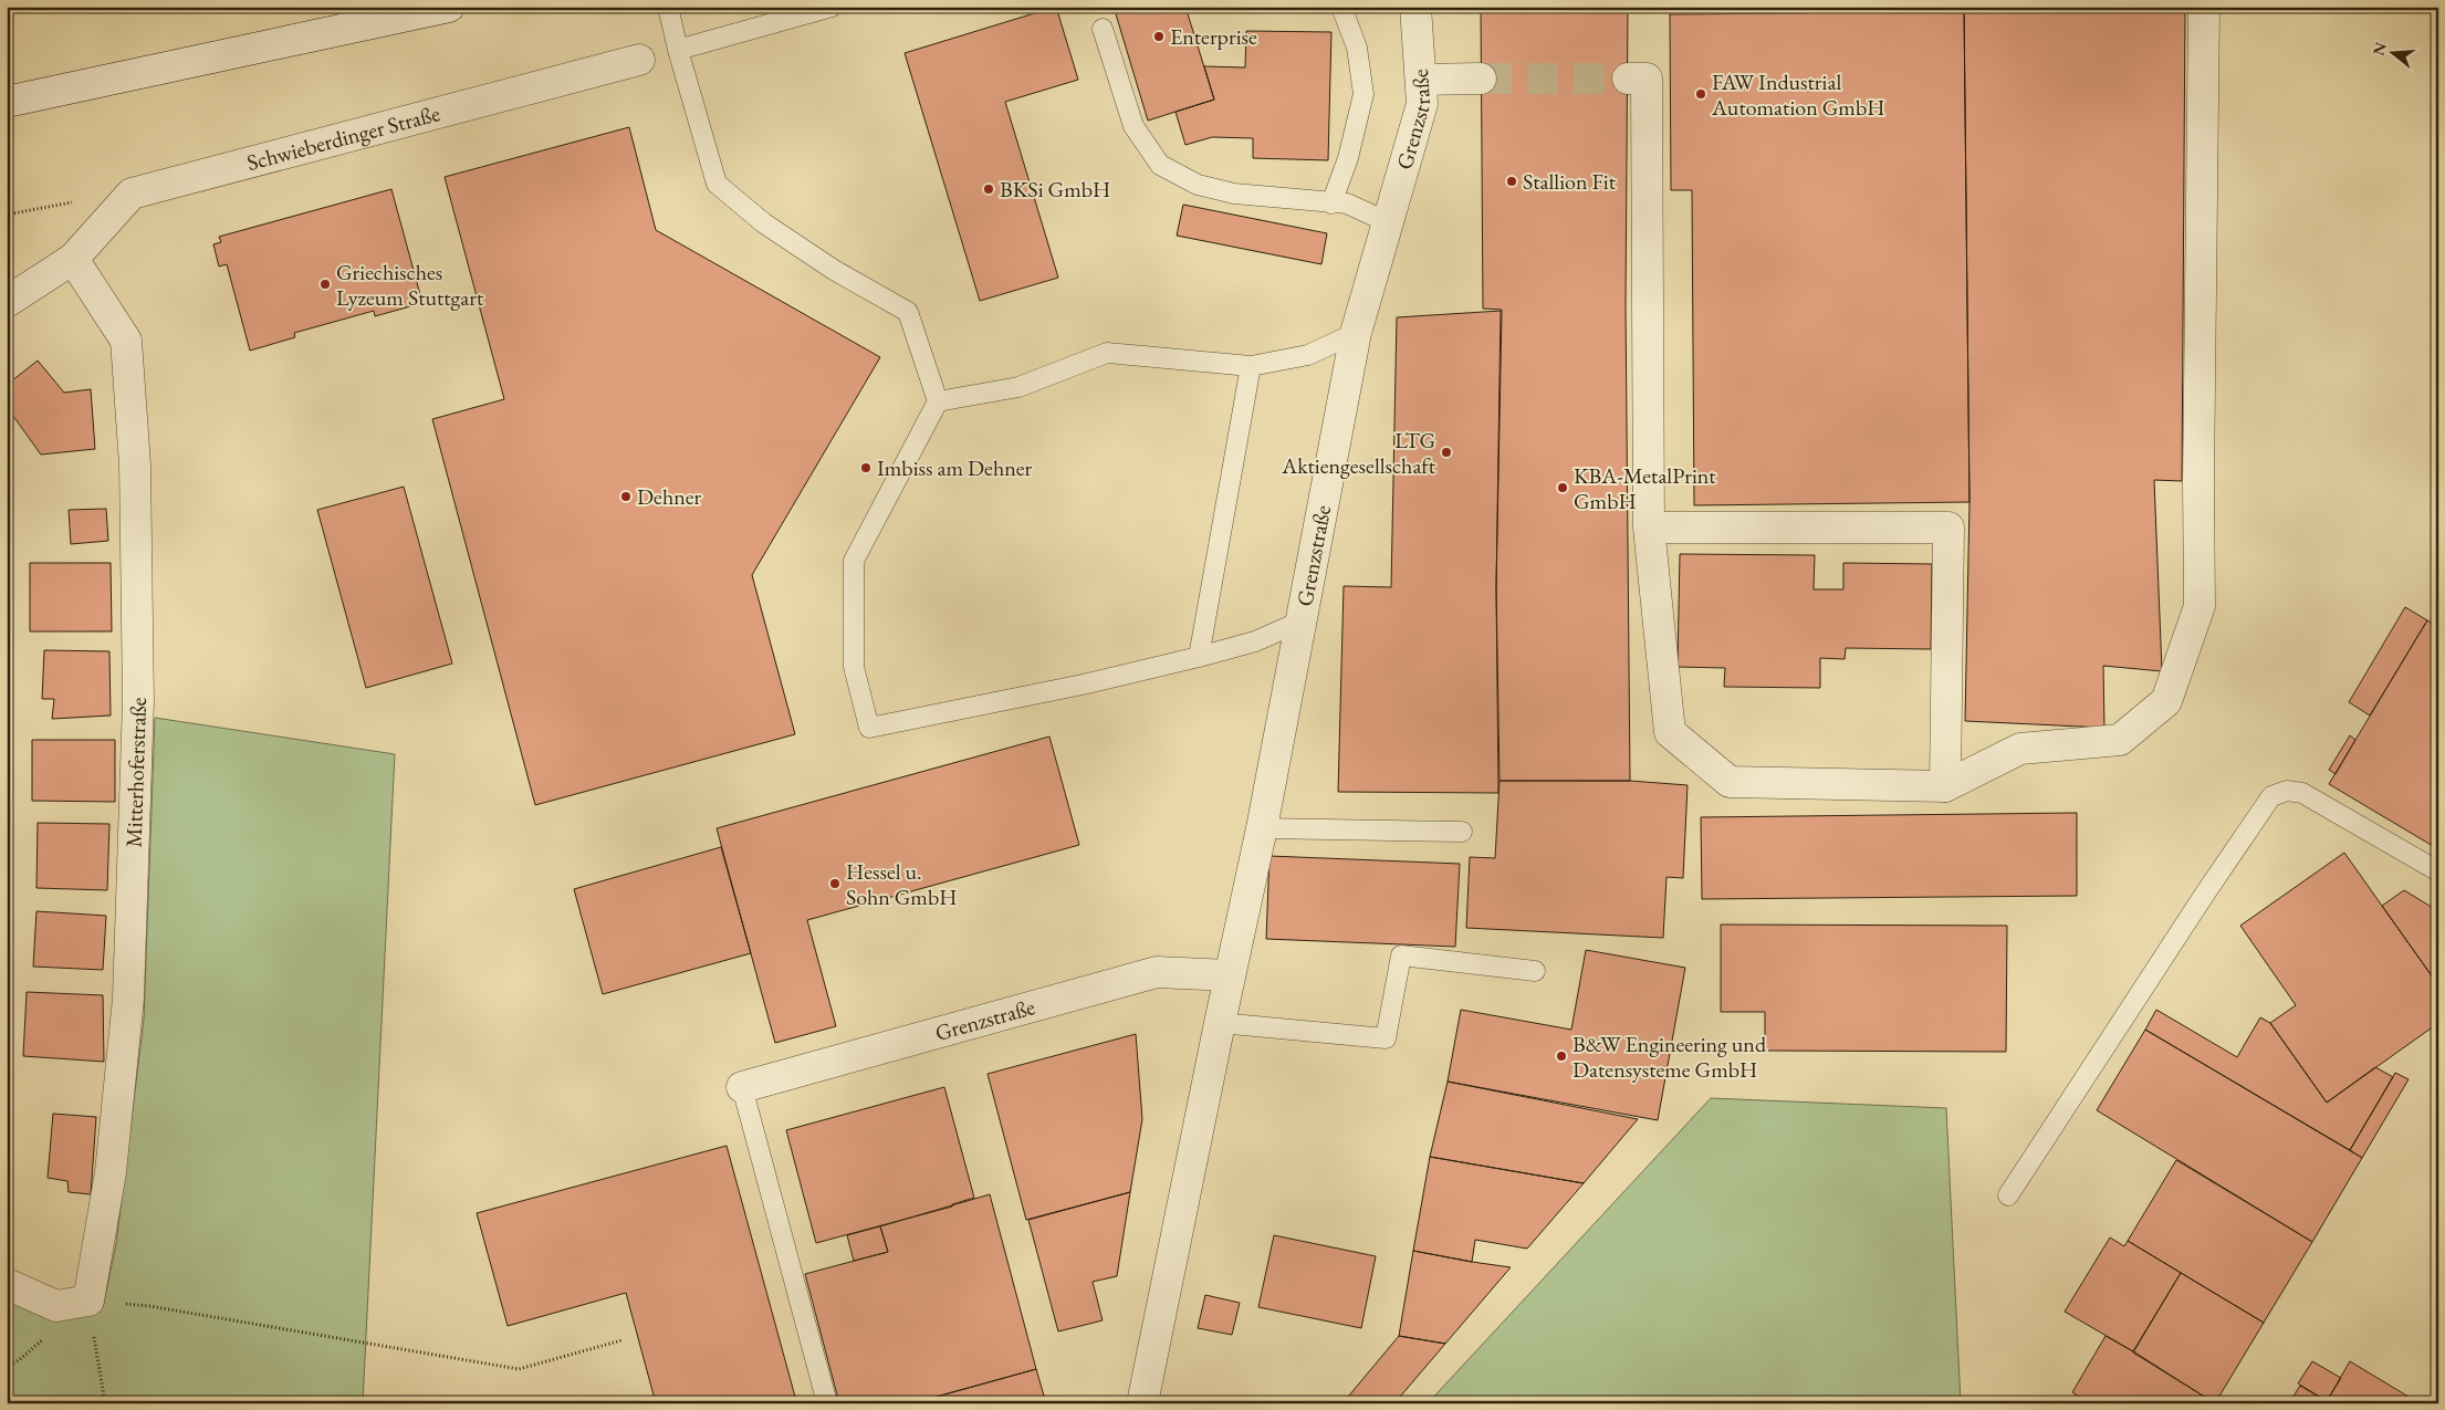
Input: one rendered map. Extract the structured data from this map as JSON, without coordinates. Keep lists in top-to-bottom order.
{
  "streets": {
    "street": ["Grenzstraße", "Schwieberdinger Straße", "Mitterhoferstraße"]
  },
  "places": [
    "Enterprise",
    "FAW Industrial Automation GmbH",
    "Stallion Fit",
    "BKSi GmbH",
    "Griechisches Lyzeum Stuttgart",
    "LTG Aktiengesellschaft",
    "Imbiss am Dehner",
    "KBA-MetalPrint GmbH",
    "Dehner",
    "Hessel u. Sohn GmbH",
    "B&W Engineering und Datensysteme GmbH"
  ],
  "north": "left"
}
